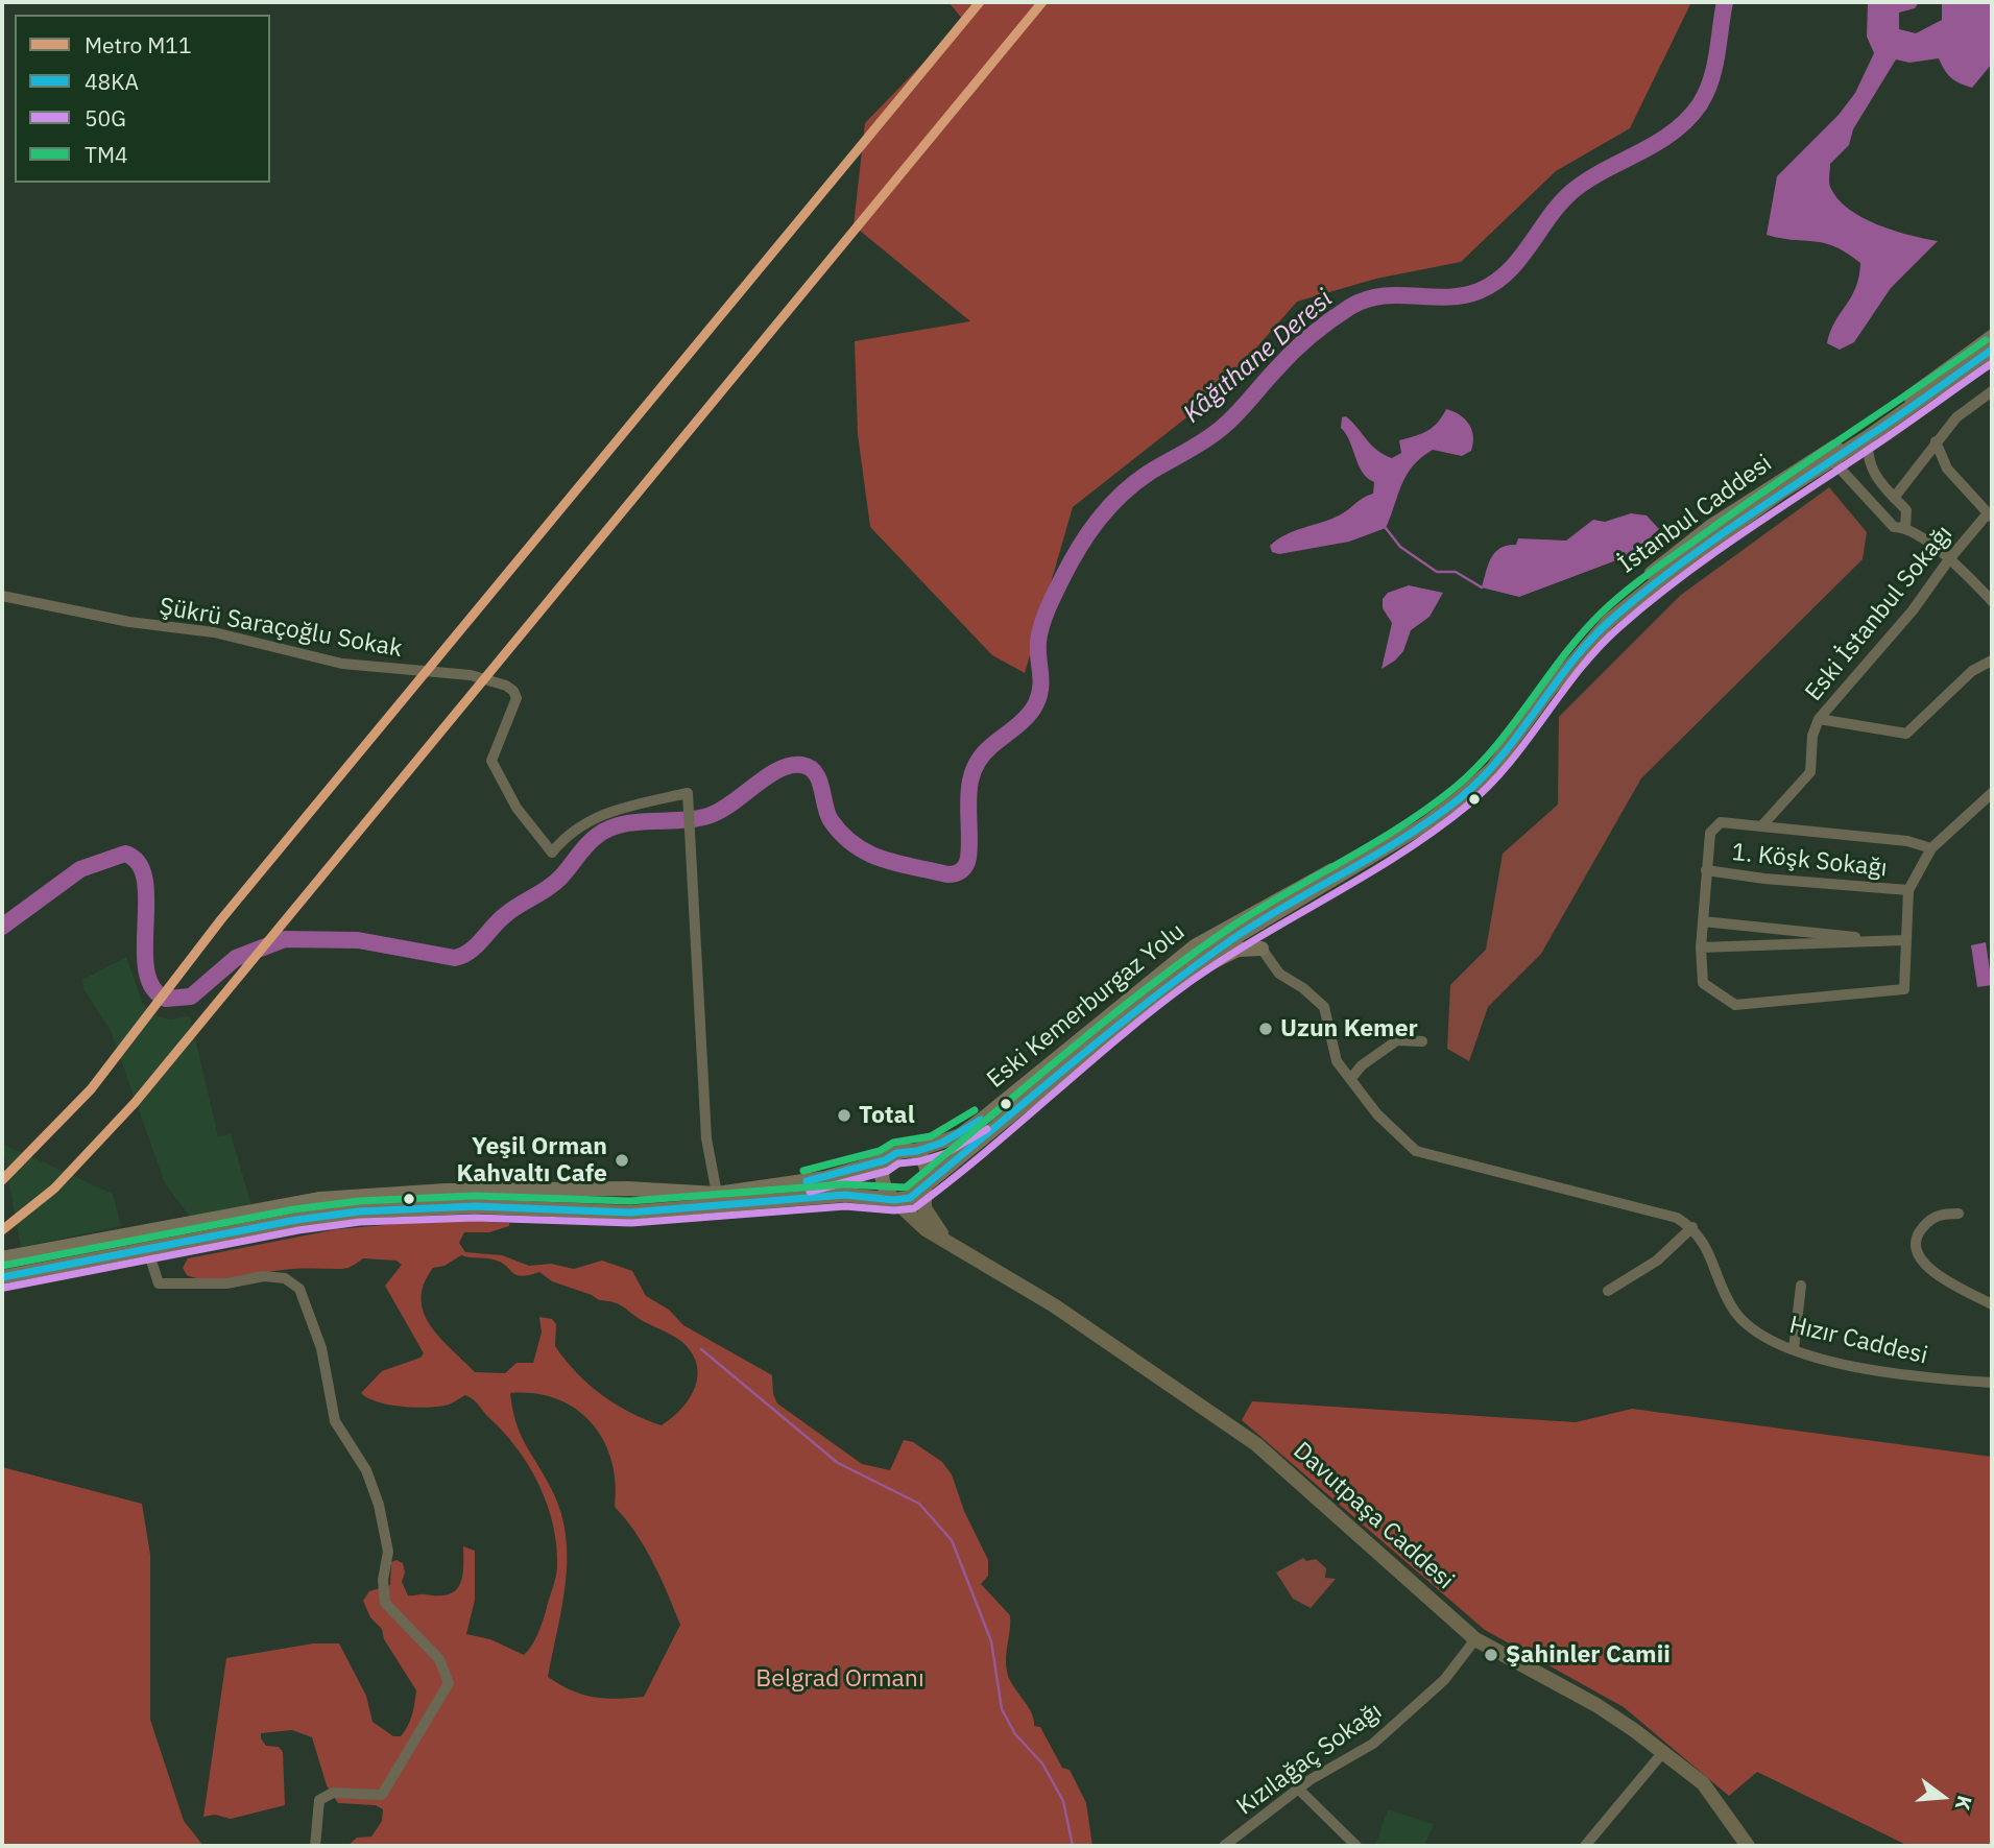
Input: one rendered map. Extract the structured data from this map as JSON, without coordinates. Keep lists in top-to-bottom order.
{
  "streets": {
    "main road": ["İstanbul Caddesi", "Eski Kemerburgaz Yolu"],
    "street": [
      "Eski İstanbul Sokağı",
      "Şükrü Saraçoğlu Sokak",
      "1. Köşk Sokağı",
      "Hızır Caddesi",
      "Davutpaşa Caddesi",
      "Kızılağaç Sokağı"
    ]
  },
  "crossings": [
    ["İstanbul Caddesi", "Eski Kemerburgaz Yolu"],
    ["Eski Kemerburgaz Yolu", "Davutpaşa Caddesi"],
    ["Davutpaşa Caddesi", "Kızılağaç Sokağı"]
  ],
  "water": ["Kâğıthane Deresi"],
  "parks": ["Belgrad Ormanı"],
  "places": [
    "Uzun Kemer",
    "Total",
    "Yeşil Orman Kahvaltı Cafe",
    "Şahinler Camii"
  ],
  "lines": [
    "metro line M11",
    "transit line TM4",
    "transit line 48KA",
    "transit line 50G"
  ],
  "legend": [
    "Metro M11",
    "48KA",
    "50G",
    "TM4"
  ],
  "north": "right"
}
